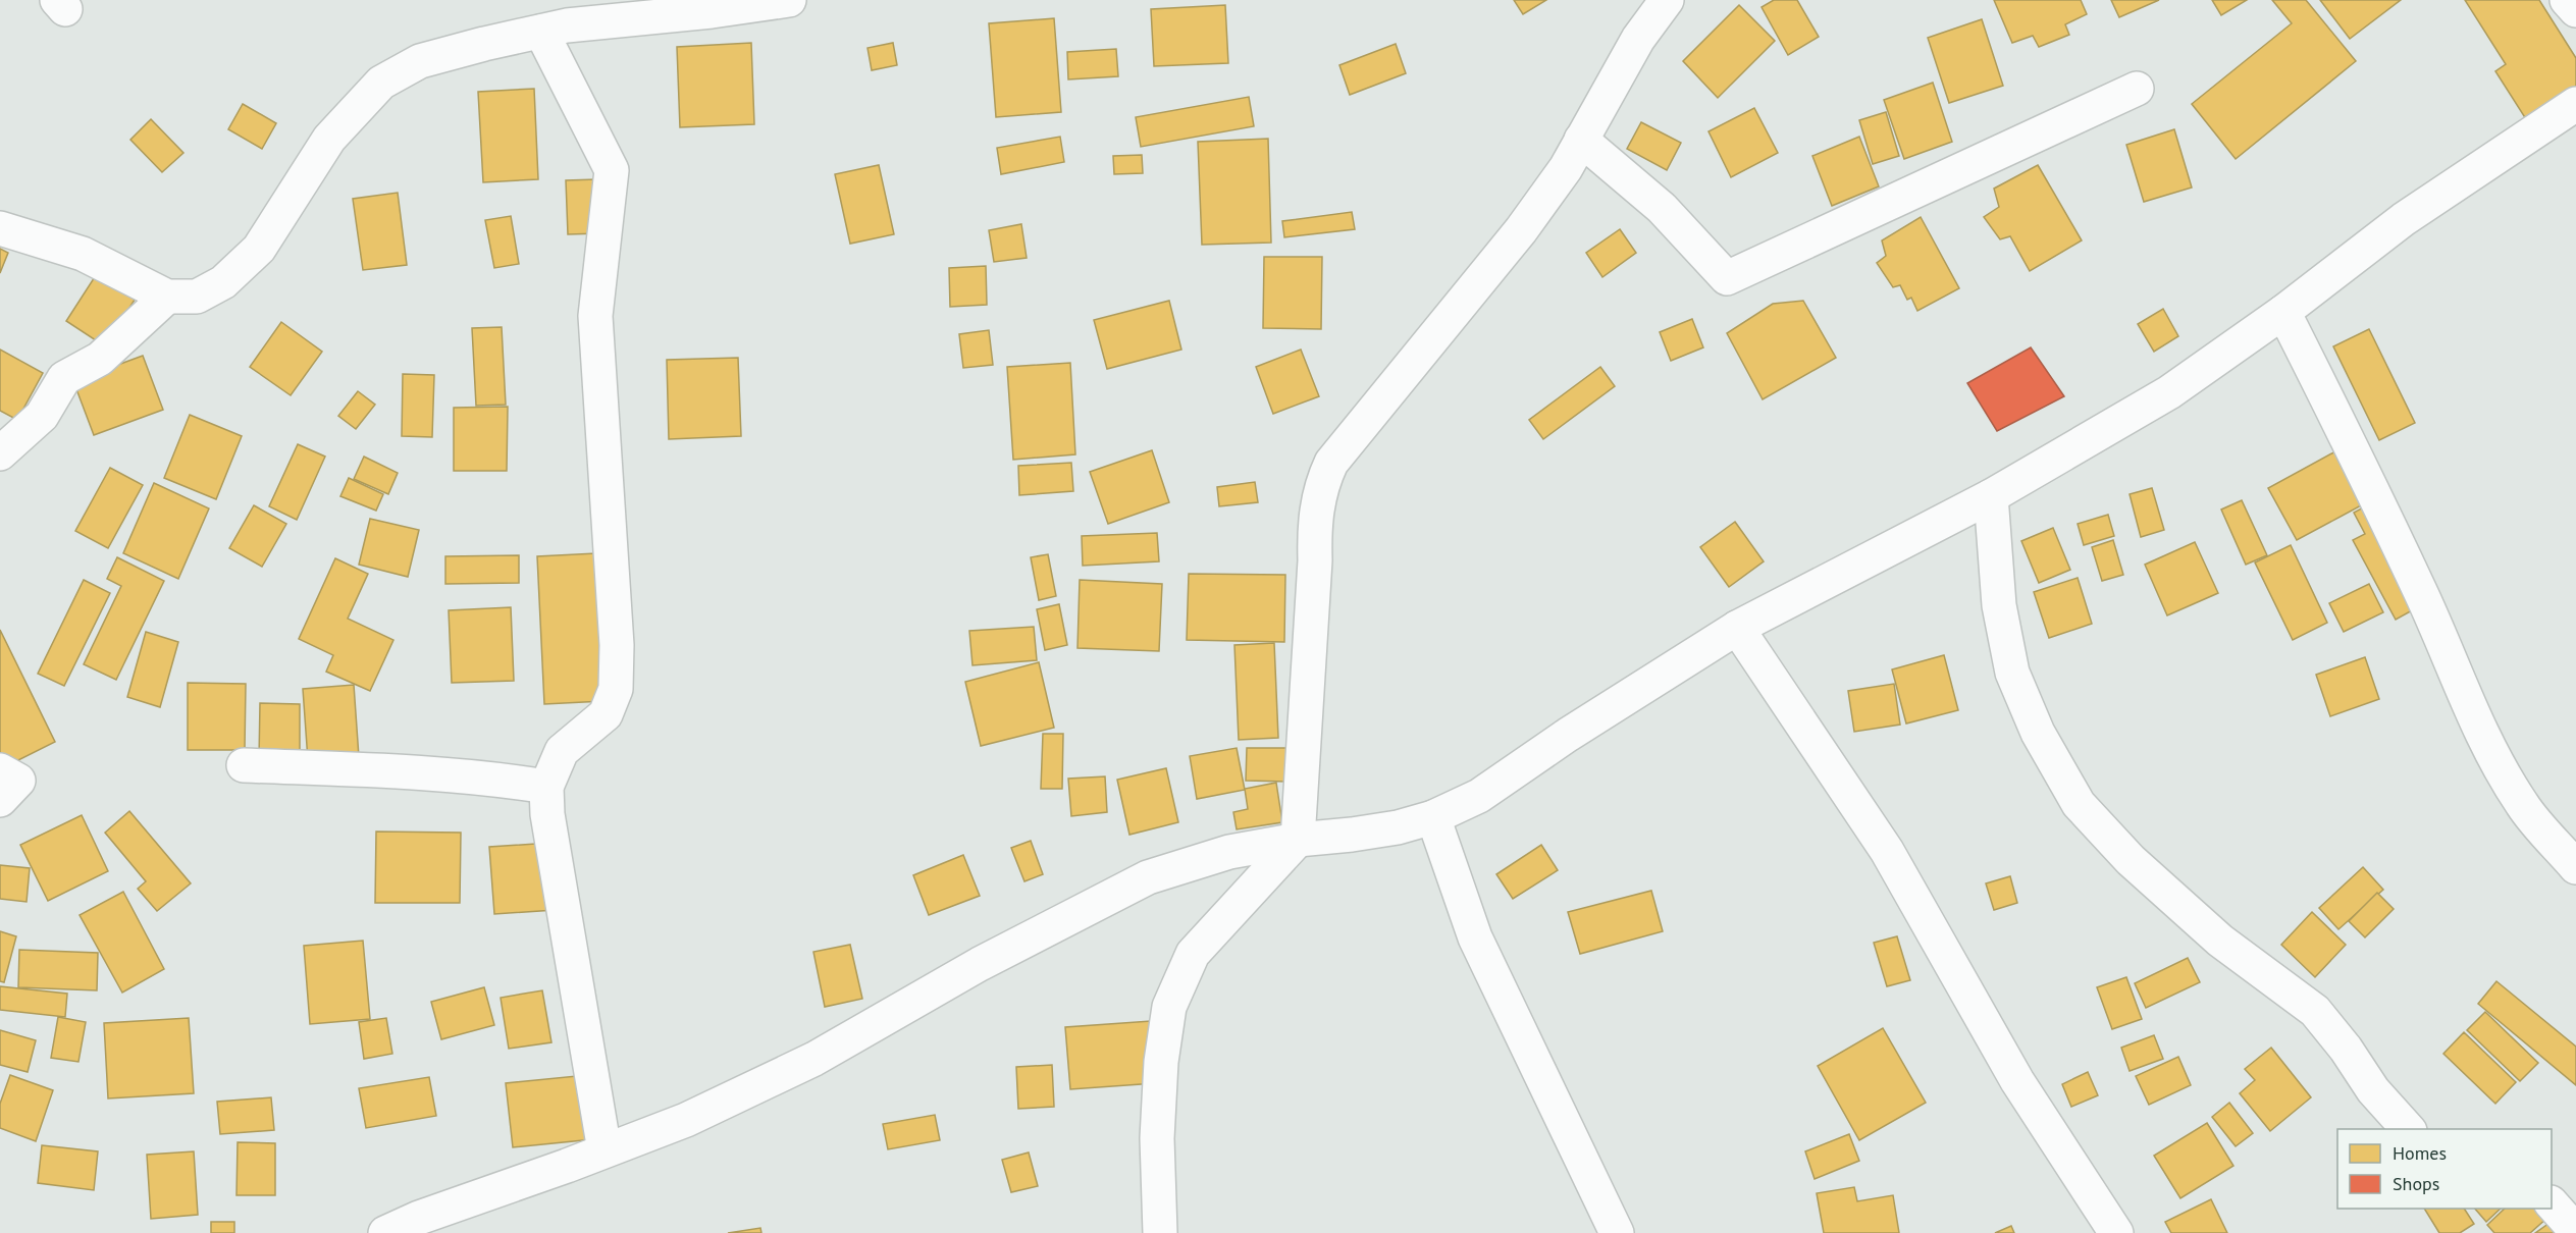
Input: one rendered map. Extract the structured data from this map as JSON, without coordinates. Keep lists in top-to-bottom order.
{
  "legend": ["Homes", "Shops"]
}
